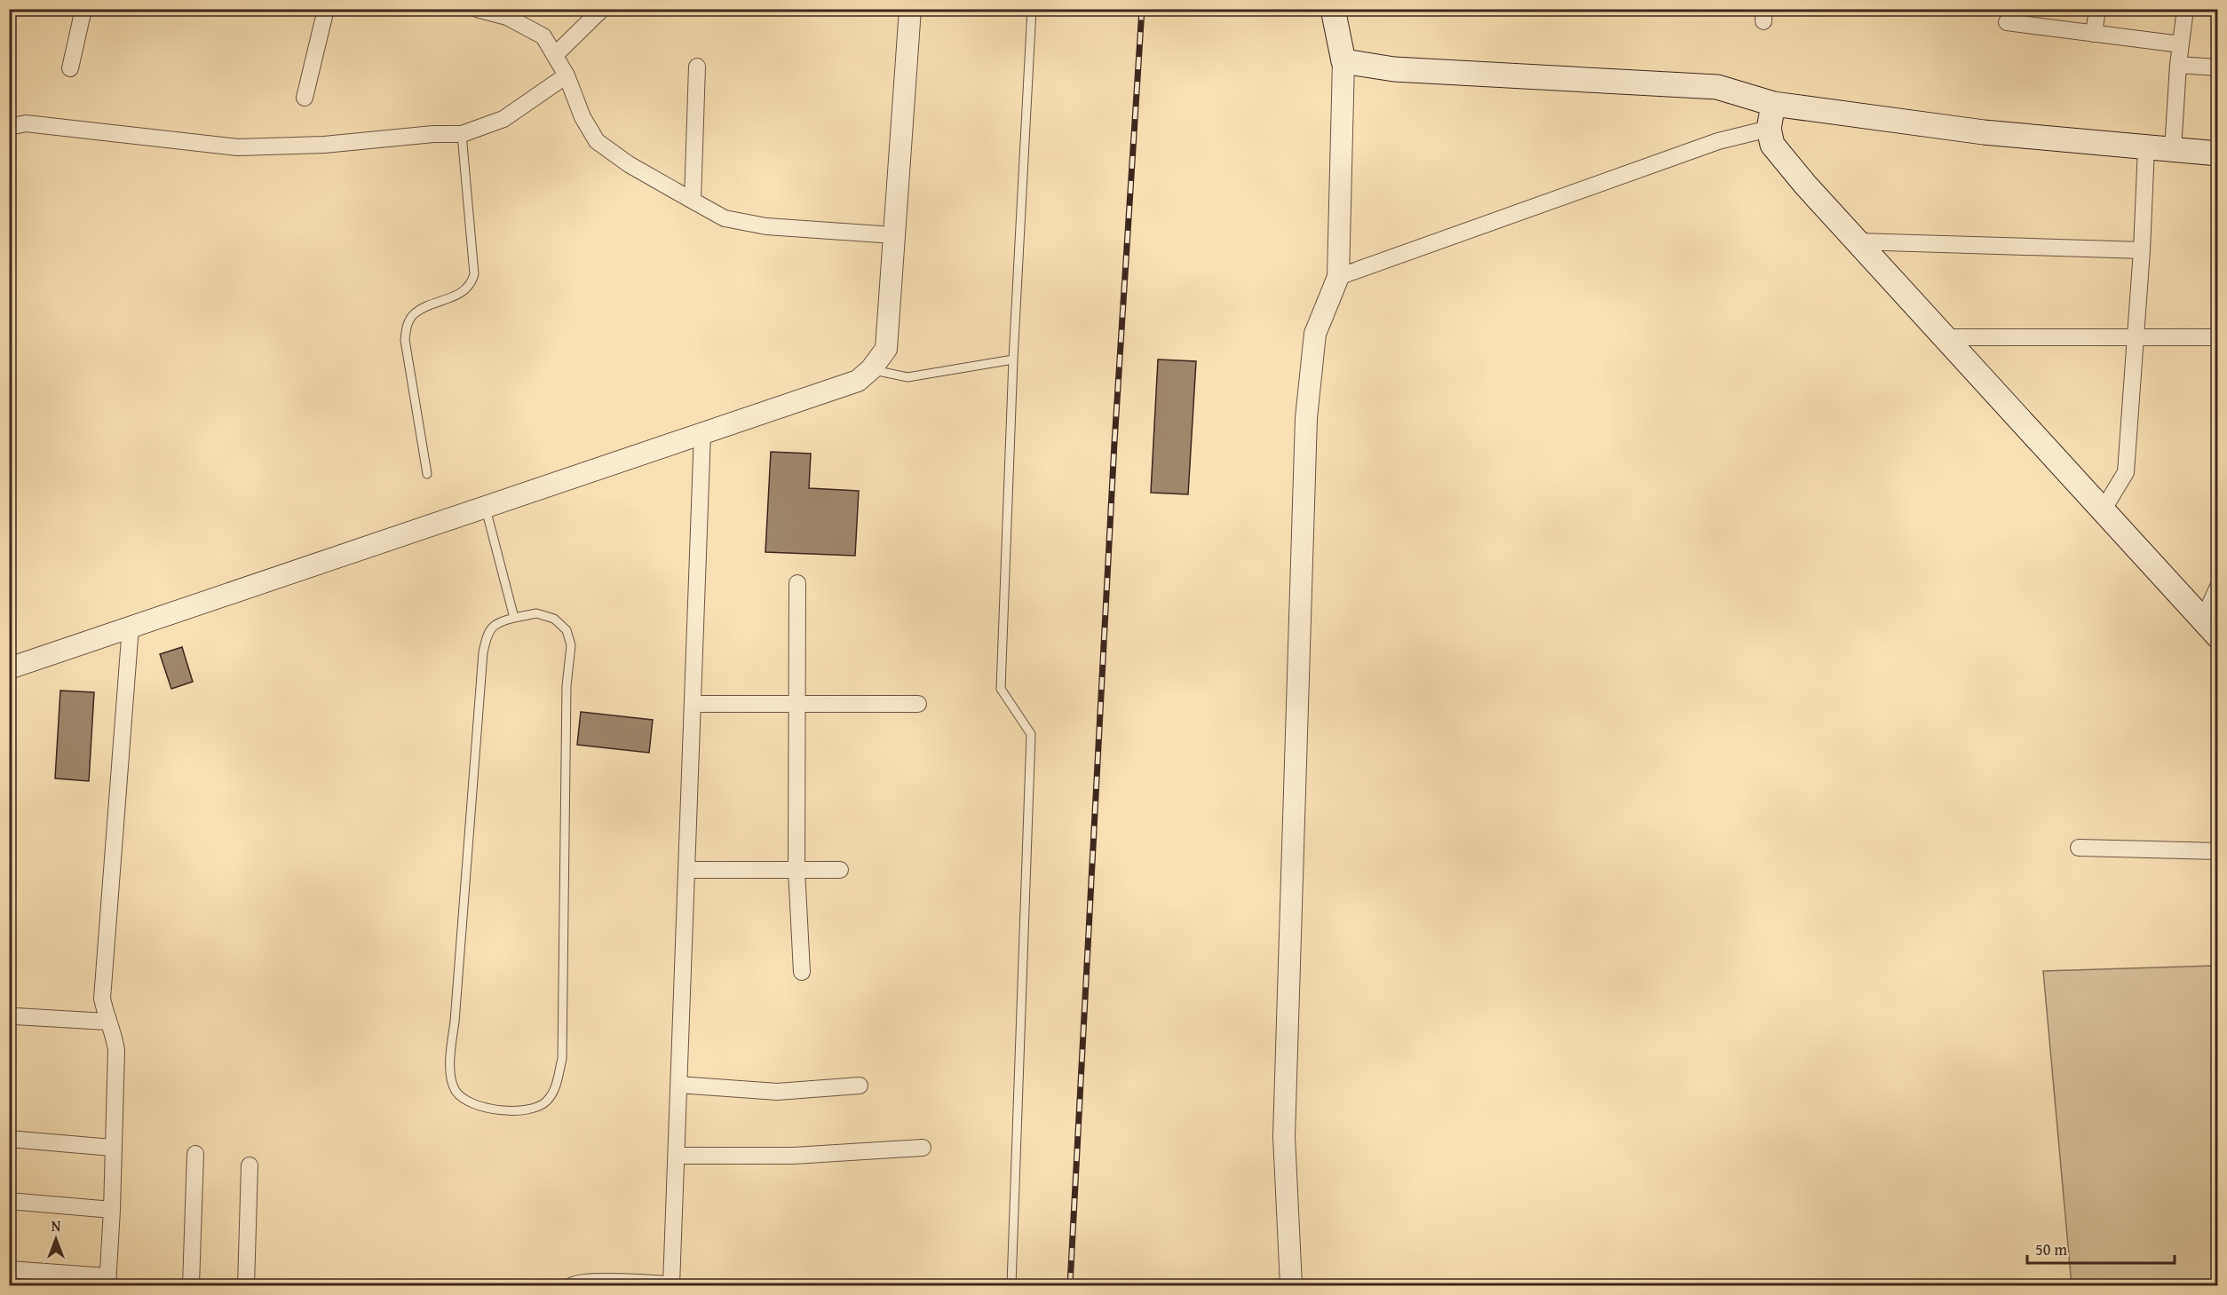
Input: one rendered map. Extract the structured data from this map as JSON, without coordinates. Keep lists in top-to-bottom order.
{
  "scale_bar": "50 m",
  "north": "top"
}
